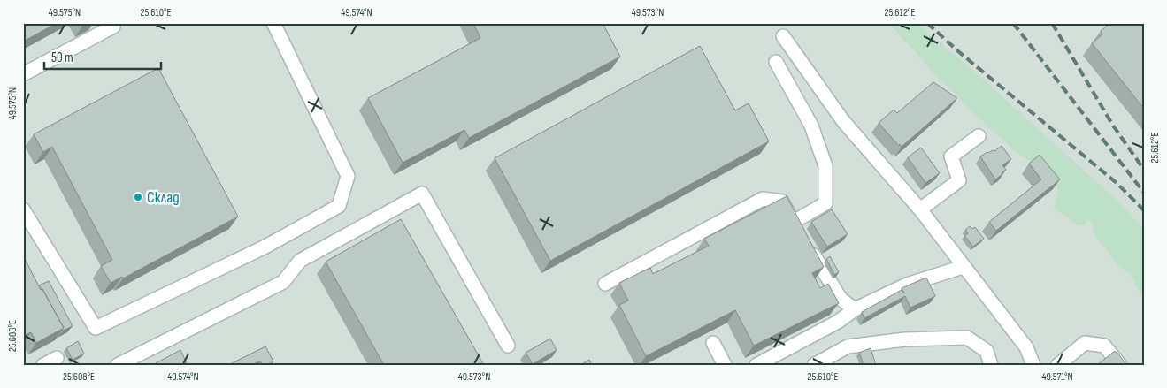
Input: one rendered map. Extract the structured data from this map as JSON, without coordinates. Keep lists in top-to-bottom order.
{
  "places": ["Склад"],
  "scale_bar": "50 m",
  "coordinates": [
    "49.575°N",
    "25.610°E",
    "49.574°N",
    "49.573°N",
    "25.612°E",
    "25.608°E",
    "49.571°N"
  ]
}
